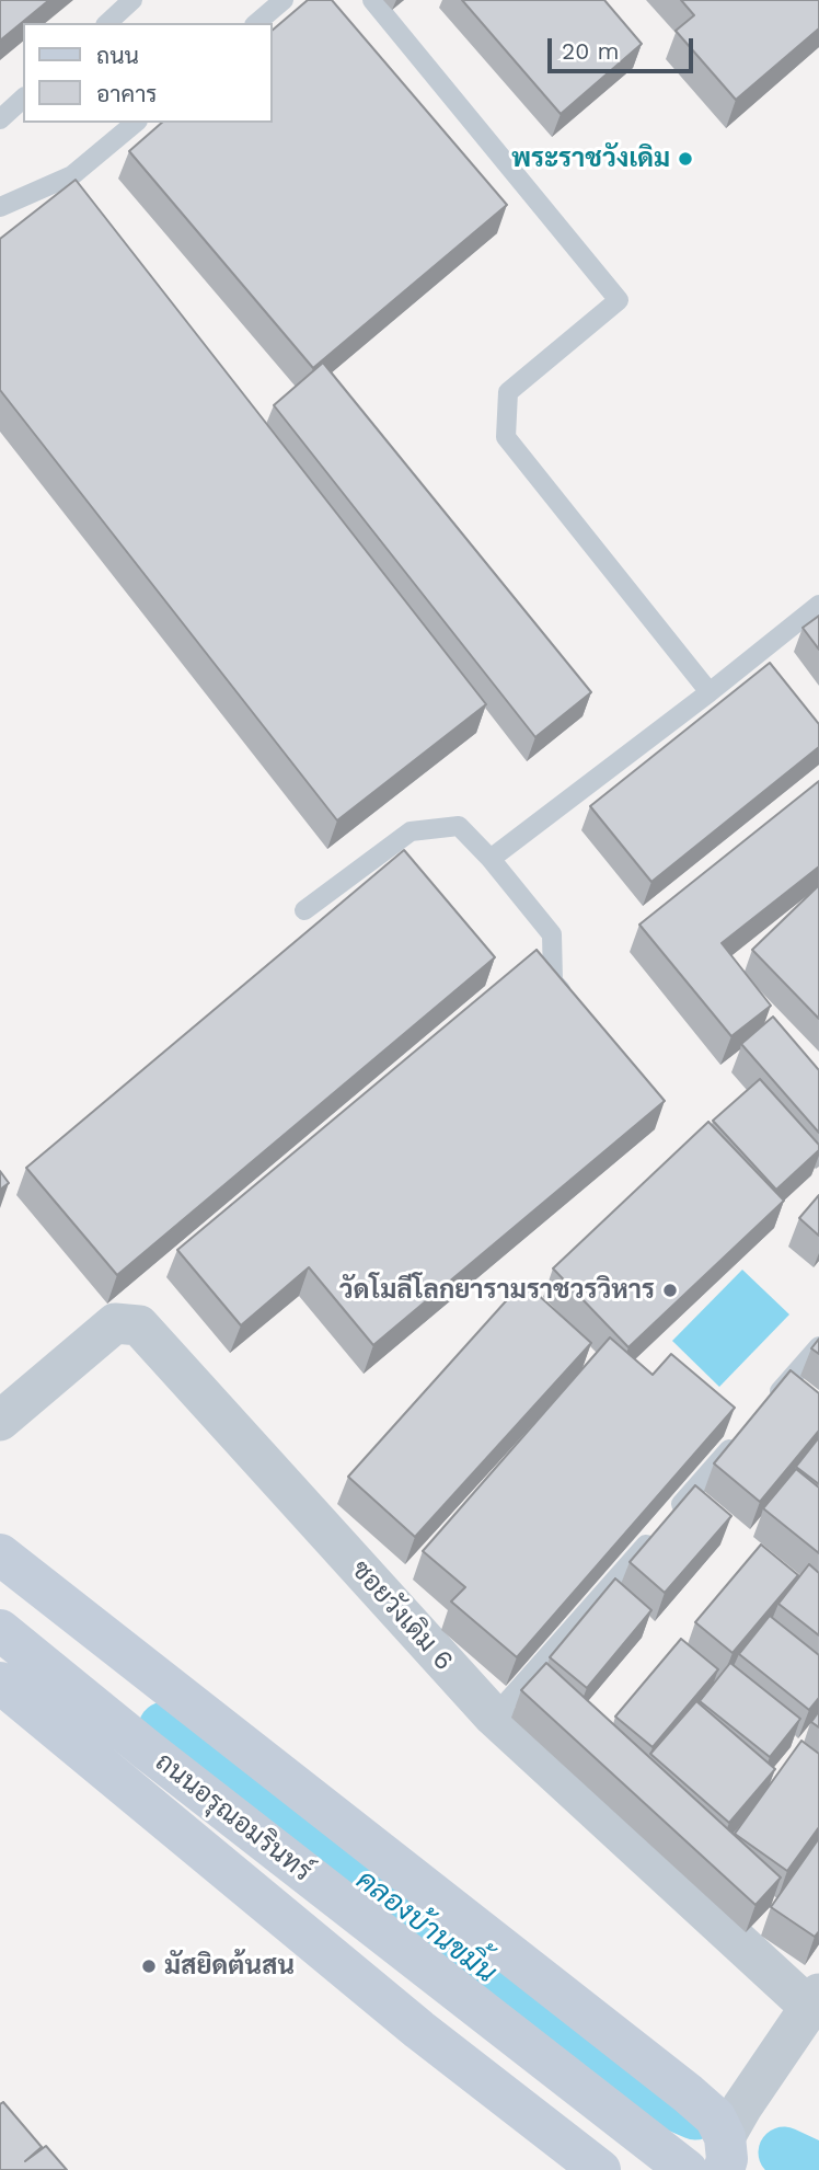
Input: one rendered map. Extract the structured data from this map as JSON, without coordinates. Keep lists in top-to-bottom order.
{
  "streets": {
    "main road": ["ถนนอรุณอมรินทร์"],
    "street": ["ซอยวังเดิม 6"]
  },
  "water": ["คลองบ้านขมิ้น"],
  "places": ["พระราชวังเดิม", "วัดโมลีโลกยารามราชวรวิหาร", "มัสยิดต้นสน"],
  "legend": ["ถนน", "อาคาร"],
  "scale_bar": "20 m"
}
